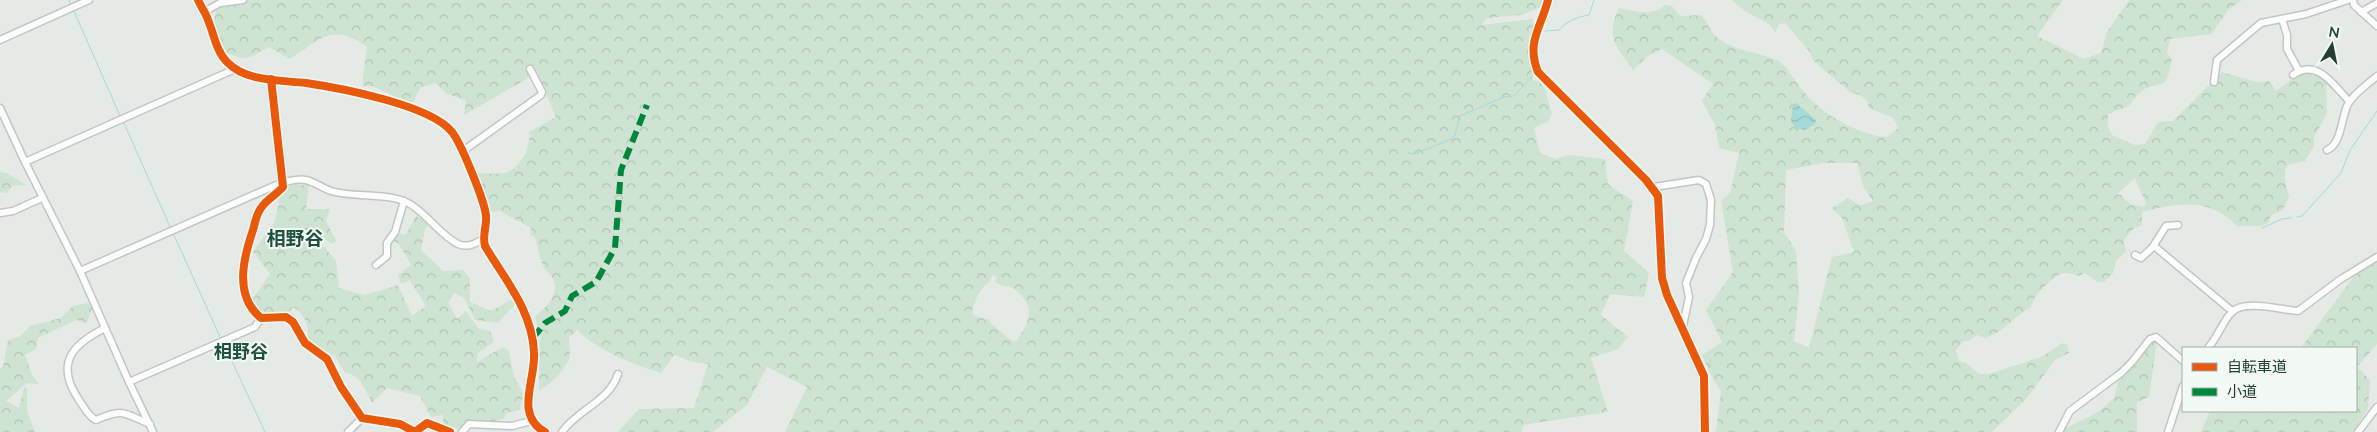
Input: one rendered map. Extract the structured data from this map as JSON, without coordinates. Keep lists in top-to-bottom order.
{
  "districts": ["相野谷", "相野谷"],
  "legend": ["自転車道", "小道"],
  "north": "top"
}
